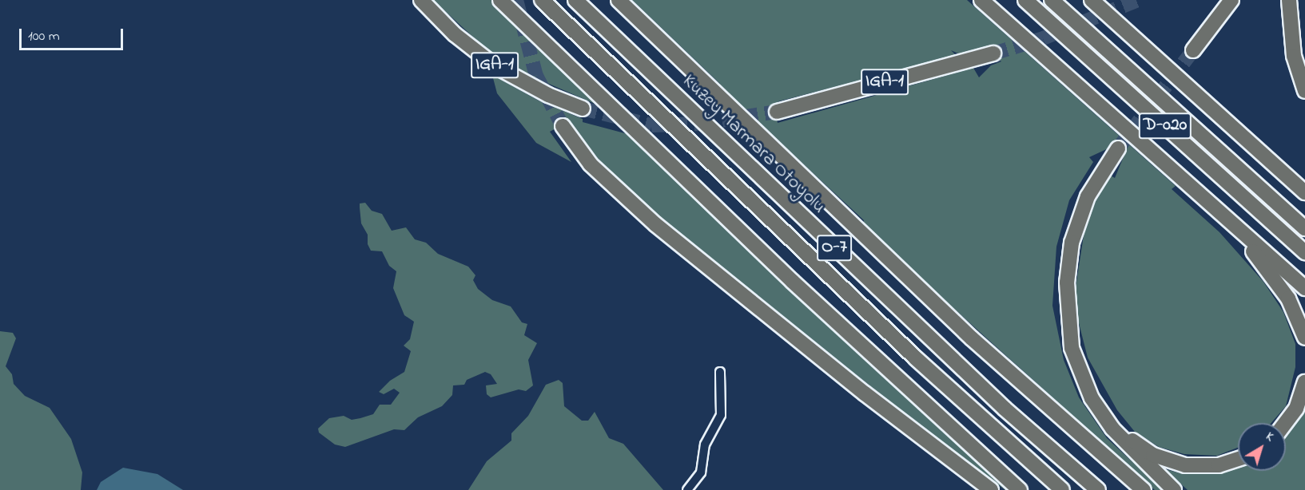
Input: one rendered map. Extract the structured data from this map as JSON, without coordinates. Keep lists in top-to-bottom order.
{
  "streets": {
    "highway": [
      "IGA-1",
      "D-020",
      "Kuzey Marmara Otoyolu",
      "O-7"
    ]
  },
  "scale_bar": "100 m",
  "north": "top right"
}
